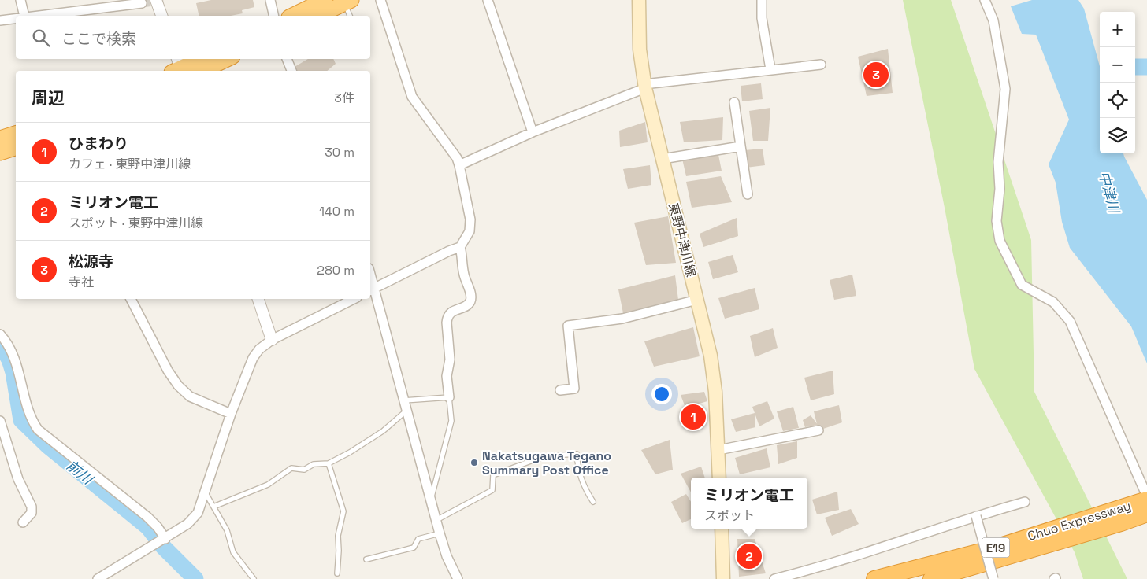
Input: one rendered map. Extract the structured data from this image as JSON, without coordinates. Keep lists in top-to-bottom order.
{
  "streets": {
    "highway": ["Chuo Expressway", "E19"],
    "main road": ["東野中津川線"]
  },
  "water": ["中津川", "前川"],
  "places": ["Nakatsugawa Tegano Summary Post Office"],
  "page": {
    "map_buttons": ["+", "−"],
    "search": "ここで検索",
    "pins": ["3", "1", "2"],
    "heading": ["周辺", "3件"],
    "list": [
      {
        "mark": "1",
        "name": "ひまわり",
        "note": "カフェ · 東野中津川線",
        "value": "30 m"
      },
      {
        "mark": "2",
        "name": "ミリオン電工",
        "note": "スポット · 東野中津川線",
        "value": "140 m"
      },
      {
        "mark": "3",
        "name": "松源寺",
        "note": "寺社",
        "value": "280 m"
      }
    ],
    "popup": ["ミリオン電工", "スポット"]
  }
}
